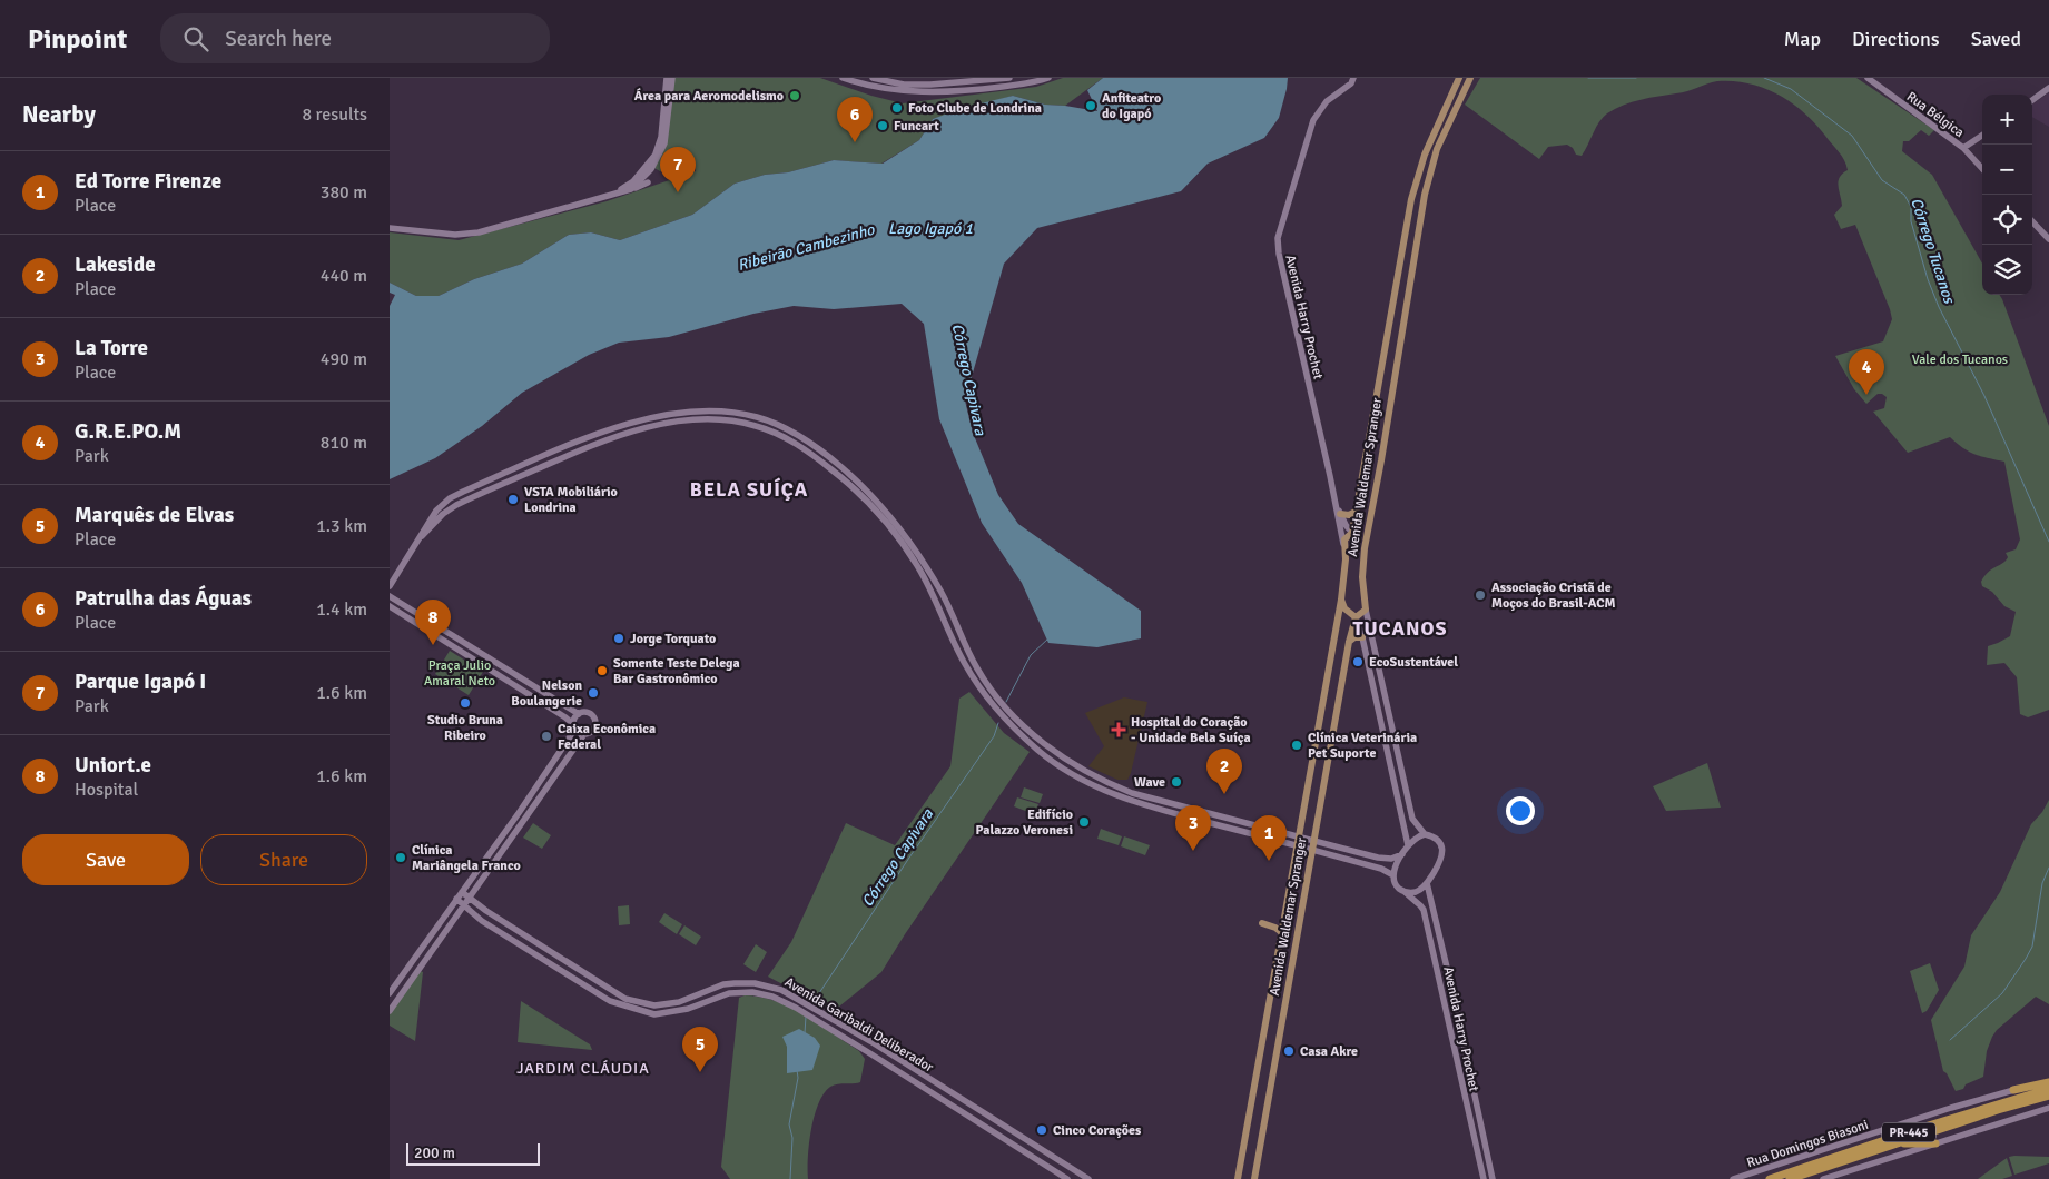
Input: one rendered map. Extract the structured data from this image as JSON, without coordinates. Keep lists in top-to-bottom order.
{
  "streets": {
    "highway": ["PR-445"],
    "main road": ["Avenida Waldemar Spranger"],
    "street": [
      "Rua Bélgica",
      "Avenida Harry Prochet",
      "Avenida Garibaldi Deliberador",
      "Rua Domingos Biasoni"
    ]
  },
  "crossings": [
    ["Avenida Harry Prochet", "Avenida Waldemar Spranger"]
  ],
  "districts": ["BELA SUÍÇA", "TUCANOS", "JARDIM CLÁUDIA"],
  "water": [
    "Lago Igapó 1",
    "Ribeirão Cambezinho",
    "Córrego Tucanos",
    "Córrego Capivara"
  ],
  "parks": ["Vale dos Tucanos", "Praça Julio Amaral Neto"],
  "places": {
    "other": [
      "Área para Aeromodelismo",
      "Anfiteatro do Igapó",
      "Foto Clube de Londrina",
      "Funcart",
      "VSTA Mobiliário Londrina",
      "Associação Cristã de Moços do Brasil-ACM",
      "Jorge Torquato",
      "EcoSustentável",
      "Somente Teste Delega Bar Gastronômico",
      "Nelson Boulangerie",
      "Studio Bruna Ribeiro",
      "Caixa Econômica Federal",
      "Clínica Veterinária Pet Suporte",
      "Wave",
      "Edifício Palazzo Veronesi",
      "Clínica Mariângela Franco",
      "Casa Akre",
      "Cinco Corações"
    ],
    "health": ["Hospital do Coração - Unidade Bela Suíça"]
  },
  "scale_bar": "200 m",
  "page": {
    "header": "Pinpoint",
    "search": "Search here",
    "nav": ["Map", "Directions", "Saved"],
    "heading": ["Nearby", "8 results"],
    "map_buttons": ["+", "−"],
    "pins": [
      "6",
      "7",
      "4",
      "8",
      "2",
      "3",
      "1",
      "5"
    ],
    "list": [
      {
        "mark": "1",
        "name": "Ed Torre Firenze",
        "note": "Place",
        "value": "380 m"
      },
      {
        "mark": "2",
        "name": "Lakeside",
        "note": "Place",
        "value": "440 m"
      },
      {
        "mark": "3",
        "name": "La Torre",
        "note": "Place",
        "value": "490 m"
      },
      {
        "mark": "4",
        "name": "G.R.E.PO.M",
        "note": "Park",
        "value": "810 m"
      },
      {
        "mark": "5",
        "name": "Marquês de Elvas",
        "note": "Place",
        "value": "1.3 km"
      },
      {
        "mark": "6",
        "name": "Patrulha das Águas",
        "note": "Place",
        "value": "1.4 km"
      },
      {
        "mark": "7",
        "name": "Parque Igapó I",
        "note": "Park",
        "value": "1.6 km"
      },
      {
        "mark": "8",
        "name": "Uniort.e",
        "note": "Hospital",
        "value": "1.6 km"
      }
    ],
    "buttons": ["Save", "Share"],
    "scale": "200 m"
  }
}
